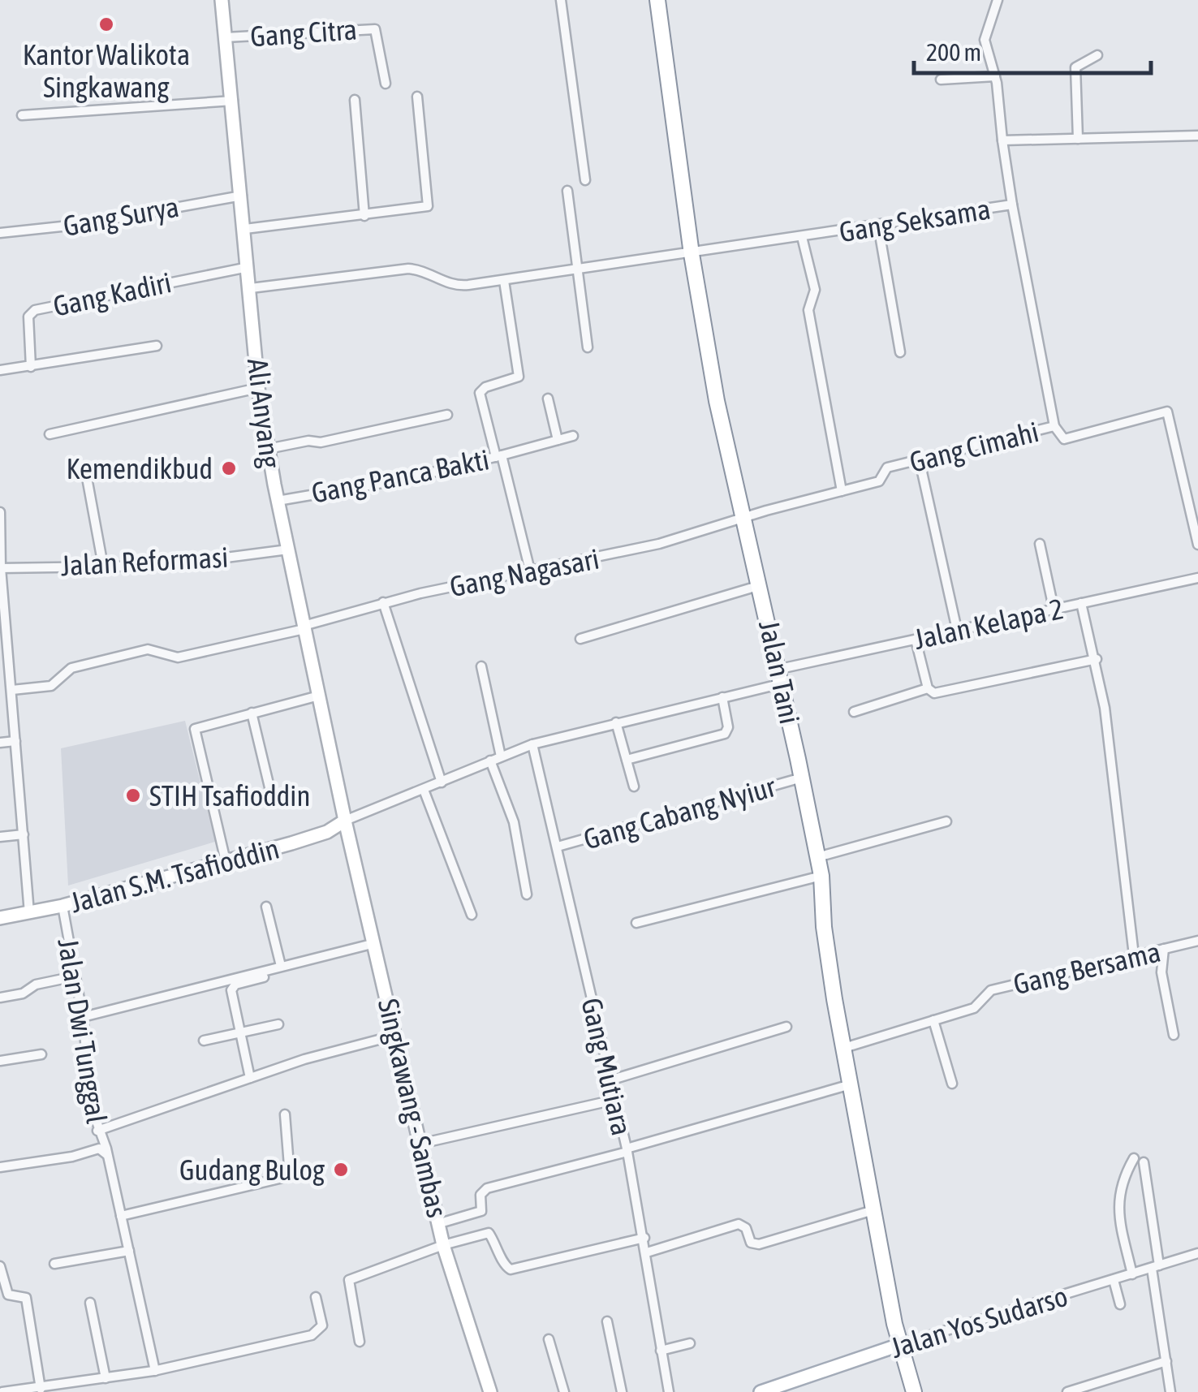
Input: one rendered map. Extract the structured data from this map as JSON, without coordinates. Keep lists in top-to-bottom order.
{
  "streets": {
    "highway": ["Jalan Tani"],
    "street": [
      "Gang Citra",
      "Gang Surya",
      "Gang Seksama",
      "Gang Kadiri",
      "Ali Anyang",
      "Gang Cimahi",
      "Gang Panca Bakti",
      "Jalan Reformasi",
      "Gang Nagasari",
      "Jalan Kelapa 2",
      "Gang Cabang Nyiur",
      "Jalan S.M. Tsafioddin",
      "Gang Bersama",
      "Jalan Dwi Tunggal",
      "Gang Mutiara",
      "Singkawang - Sambas",
      "Jalan Yos Sudarso"
    ]
  },
  "crossings": [
    ["Gang Citra", "Ali Anyang"],
    ["Gang Surya", "Ali Anyang"],
    ["Gang Seksama", "Ali Anyang"],
    ["Gang Seksama", "Gang Cimahi"],
    ["Gang Seksama", "Jalan Tani"],
    ["Gang Kadiri", "Ali Anyang"],
    ["Ali Anyang", "Gang Panca Bakti"],
    ["Ali Anyang", "Jalan Reformasi"],
    ["Ali Anyang", "Gang Nagasari"],
    ["Ali Anyang", "Jalan Kelapa 2"],
    ["Ali Anyang", "Jalan S.M. Tsafioddin"],
    ["Ali Anyang", "Singkawang - Sambas"],
    ["Gang Cimahi", "Gang Nagasari"],
    ["Gang Cimahi", "Jalan Tani"],
    ["Gang Panca Bakti", "Gang Nagasari"],
    ["Gang Nagasari", "Jalan Tani"],
    ["Jalan Kelapa 2", "Jalan Tani"],
    ["Jalan Kelapa 2", "Jalan S.M. Tsafioddin"],
    ["Jalan Kelapa 2", "Gang Mutiara"],
    ["Jalan Kelapa 2", "Singkawang - Sambas"],
    ["Jalan Tani", "Gang Cabang Nyiur"],
    ["Jalan Tani", "Gang Bersama"],
    ["Jalan Tani", "Jalan Yos Sudarso"],
    ["Gang Cabang Nyiur", "Gang Mutiara"],
    ["Jalan S.M. Tsafioddin", "Jalan Dwi Tunggal"],
    ["Jalan S.M. Tsafioddin", "Singkawang - Sambas"]
  ],
  "places": [
    "Kantor Walikota Singkawang",
    "Kemendikbud",
    "STIH Tsafioddin",
    "Gudang Bulog"
  ],
  "scale_bar": "200 m"
}
